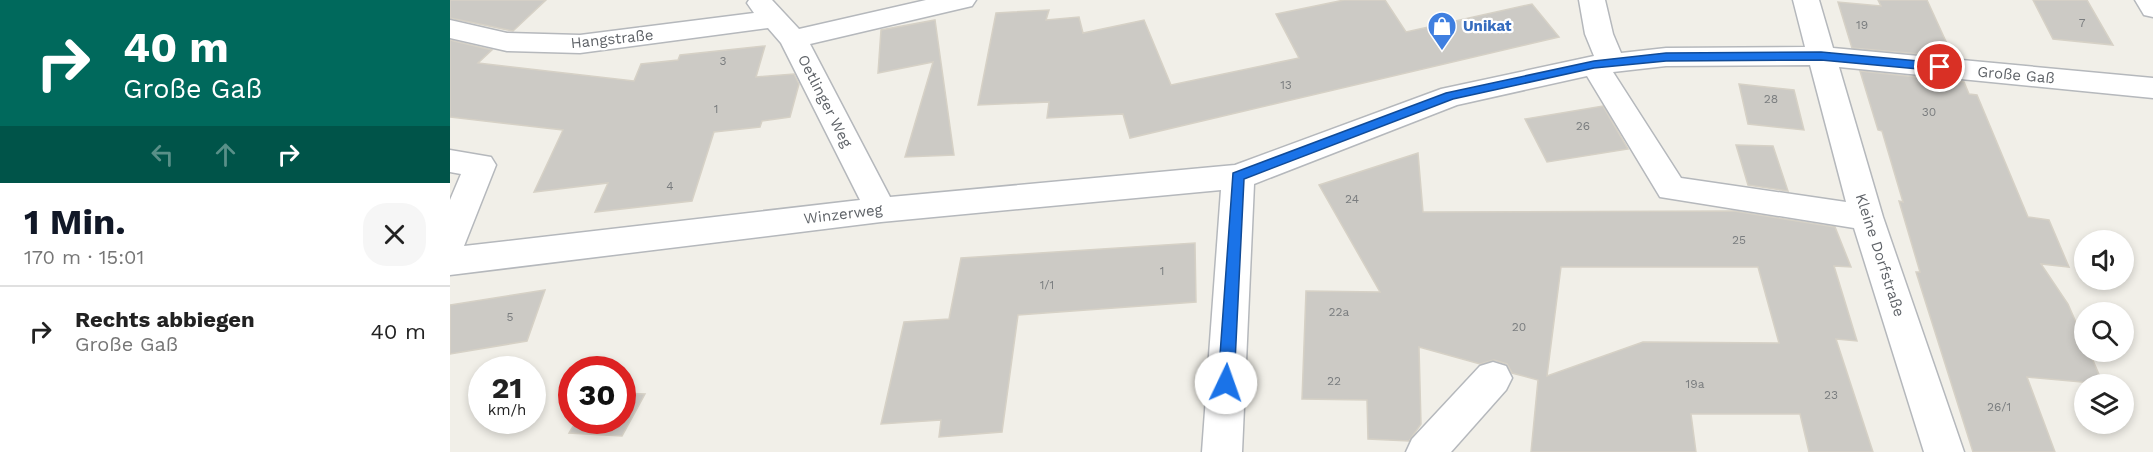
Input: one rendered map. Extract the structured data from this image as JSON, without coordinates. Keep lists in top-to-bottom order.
{
  "streets": {
    "street": [
      "Hangstraße",
      "Große Gaß",
      "Oetlinger Weg",
      "Winzerweg",
      "Kleine Dorfstraße"
    ]
  },
  "crossings": [
    ["Hangstraße", "Oetlinger Weg"],
    ["Große Gaß", "Winzerweg"],
    ["Große Gaß", "Kleine Dorfstraße"],
    ["Oetlinger Weg", "Winzerweg"]
  ],
  "places": {
    "shop": ["Unikat"]
  },
  "house_numbers": [
    "7",
    "19",
    "3",
    "13",
    "28",
    "1",
    "30",
    "26",
    "4",
    "24",
    "25",
    "1",
    "1/1",
    "22a",
    "5",
    "20",
    "22",
    "19a",
    "23",
    "26/1"
  ],
  "page": {
    "turn": ["40 m", "Große Gaß"],
    "heading": ["1 Min.", "170 m · 15:01"],
    "list": [
      {
        "name": "Rechts abbiegen",
        "note": "Große Gaß",
        "value": "40 m"
      }
    ],
    "speed": "21 km/h",
    "limit": "30"
  }
}
